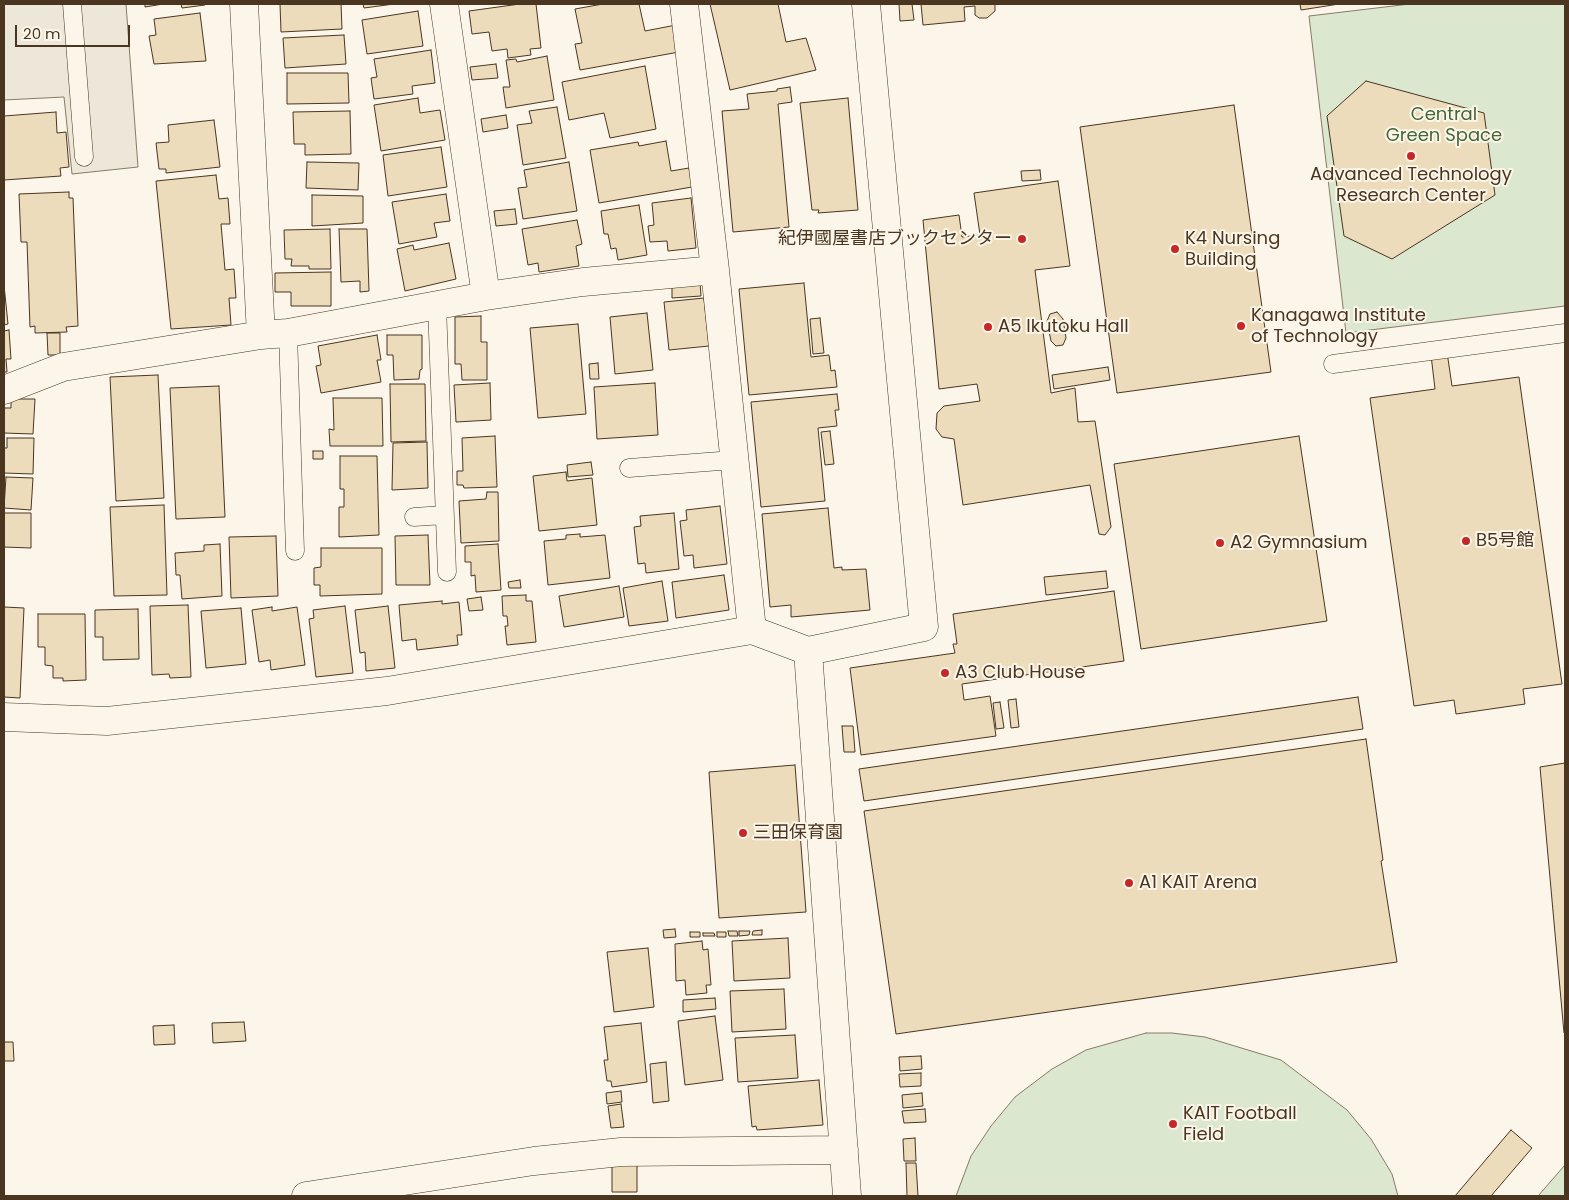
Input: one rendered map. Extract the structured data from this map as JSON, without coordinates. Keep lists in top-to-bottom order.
{
  "parks": ["Central Green Space"],
  "places": [
    "Advanced Technology Research Center",
    "紀伊國屋書店ブックセンター",
    "K4 Nursing Building",
    "Kanagawa Institute of Technology",
    "A5 Ikutoku Hall",
    "B5号館",
    "A2 Gymnasium",
    "A3 Club House",
    "三田保育園",
    "A1 KAIT Arena",
    "KAIT Football Field"
  ],
  "scale_bar": "20 m"
}
